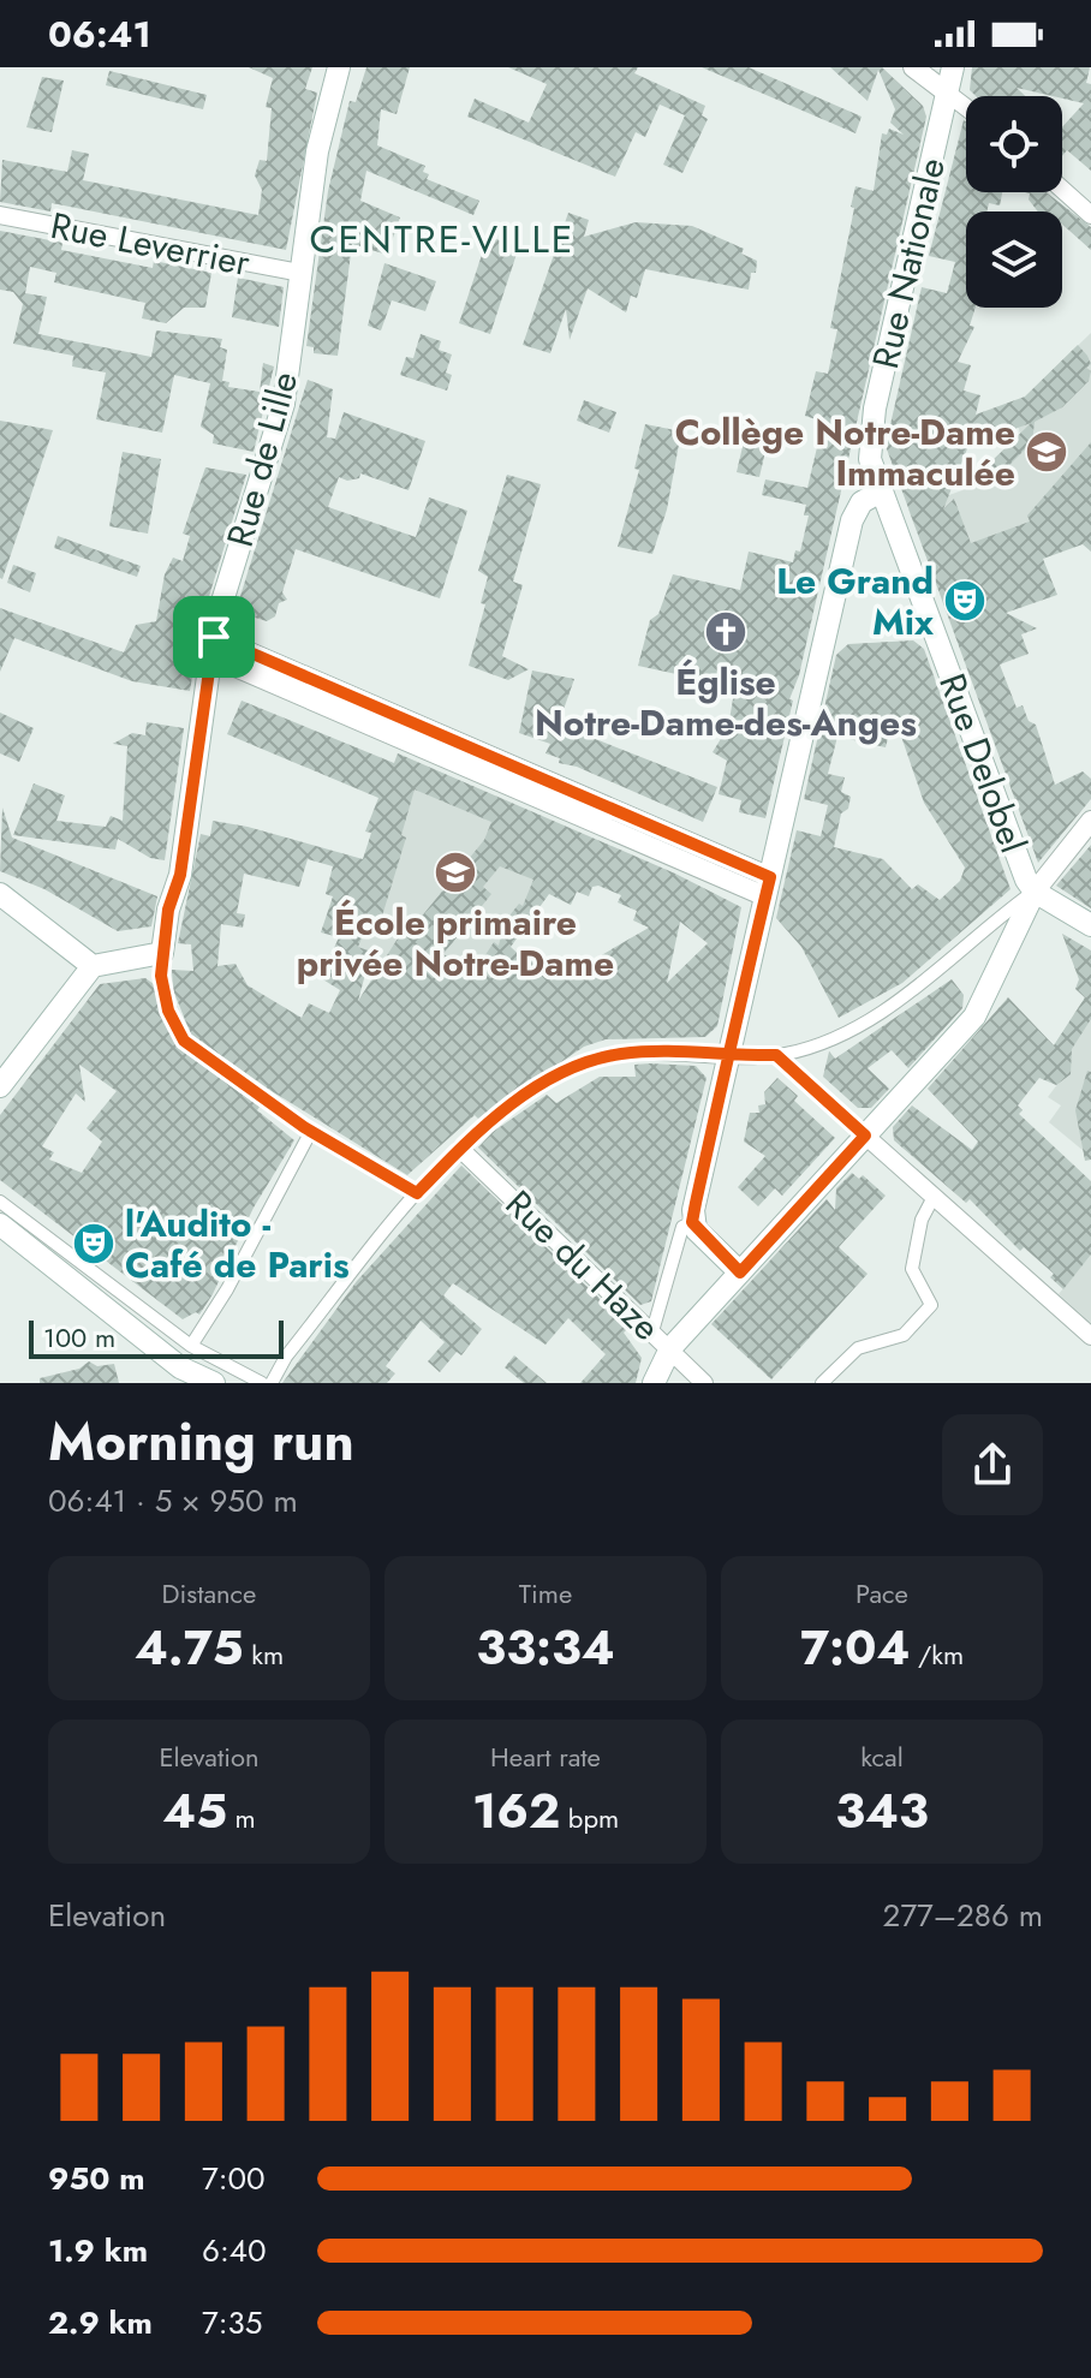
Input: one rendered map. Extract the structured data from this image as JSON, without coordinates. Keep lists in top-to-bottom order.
{
  "streets": {
    "main road": ["Rue Nationale", "Rue de Lille", "Rue Delobel"],
    "street": ["Rue Leverrier", "Rue du Haze"]
  },
  "crossings": [
    ["Rue Leverrier", "Rue de Lille"],
    ["Rue Nationale", "Rue Delobel"]
  ],
  "districts": ["CENTRE-VILLE"],
  "places": {
    "school or university": ["Collège Notre-Dame Immaculée", "École primaire privée Notre-Dame"],
    "theatre": ["Le Grand Mix", "l'Audito - Café de Paris"],
    "church": ["Église Notre-Dame-des-Anges"]
  },
  "scale_bar": "100 m",
  "page": {
    "status": "06:41",
    "scale": "100 m",
    "heading": ["Morning run", "06:41 · 5 × 950 m"],
    "stats": [
      ["Distance", "4.75 km"],
      ["Time", "33:34"],
      ["Pace", "7:04 /km"],
      ["Elevation", "45 m"],
      ["Heart rate", "162 bpm"],
      ["kcal", "343"]
    ],
    "chart": ["Elevation", "277–286 m"],
    "list": [
      {
        "name": "950 m",
        "note": "7:00"
      },
      {
        "name": "1.9 km",
        "note": "6:40"
      },
      {
        "name": "2.9 km",
        "note": "7:35"
      }
    ]
  }
}
